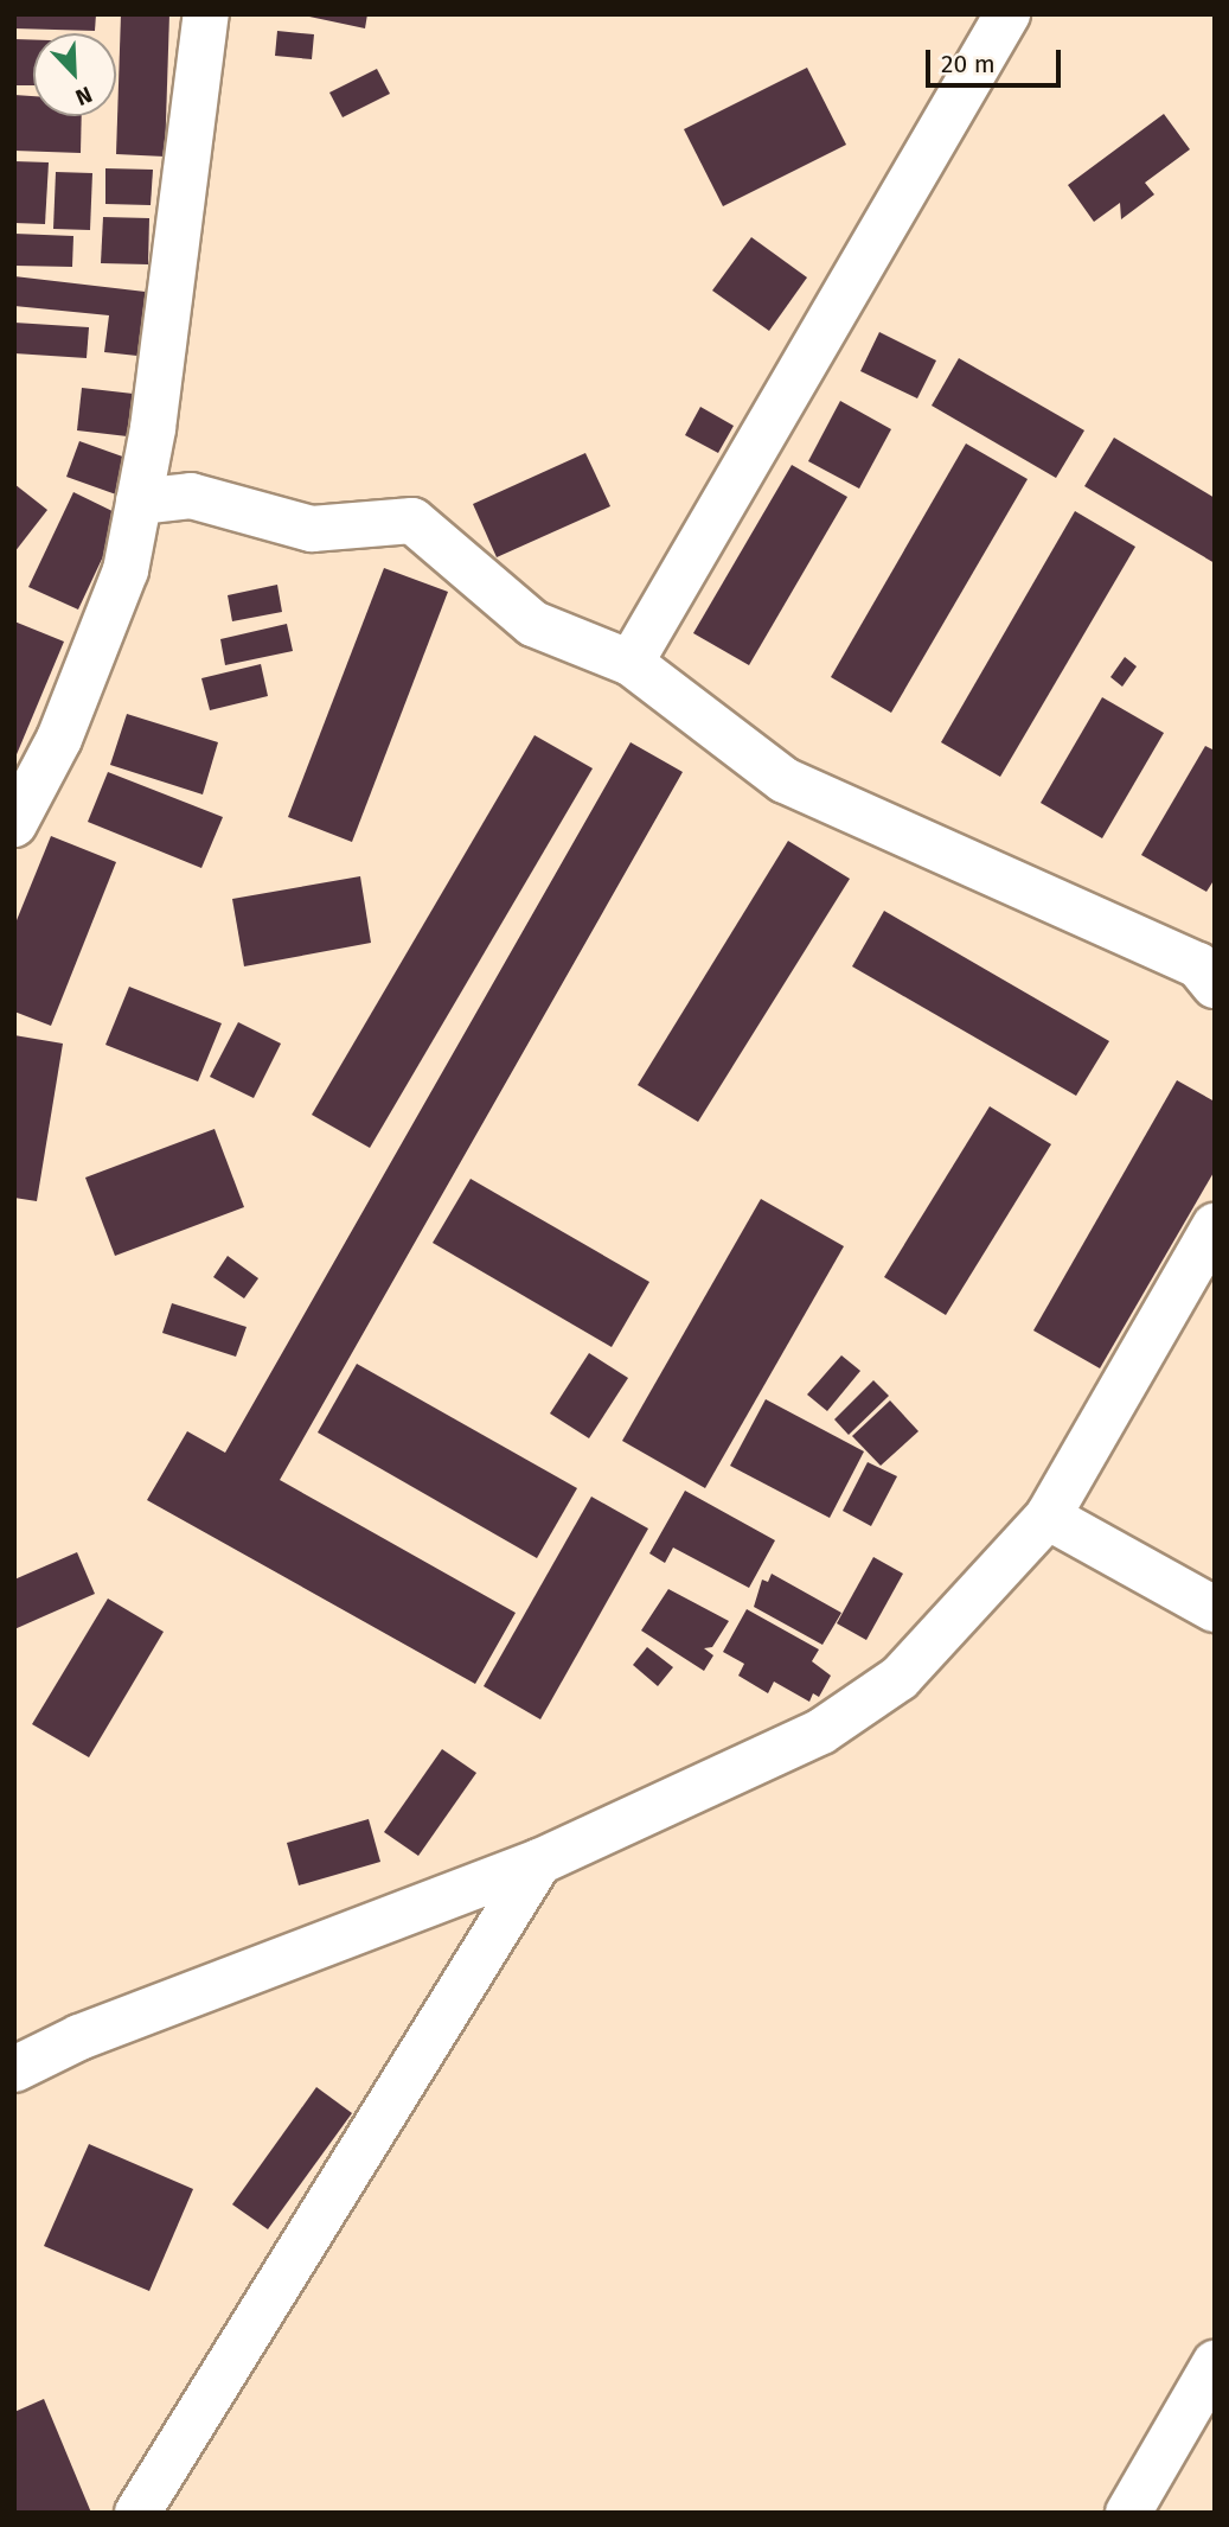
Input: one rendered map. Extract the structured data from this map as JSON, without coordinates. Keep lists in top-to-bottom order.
{
  "scale_bar": "20 m",
  "north": "bottom right"
}
